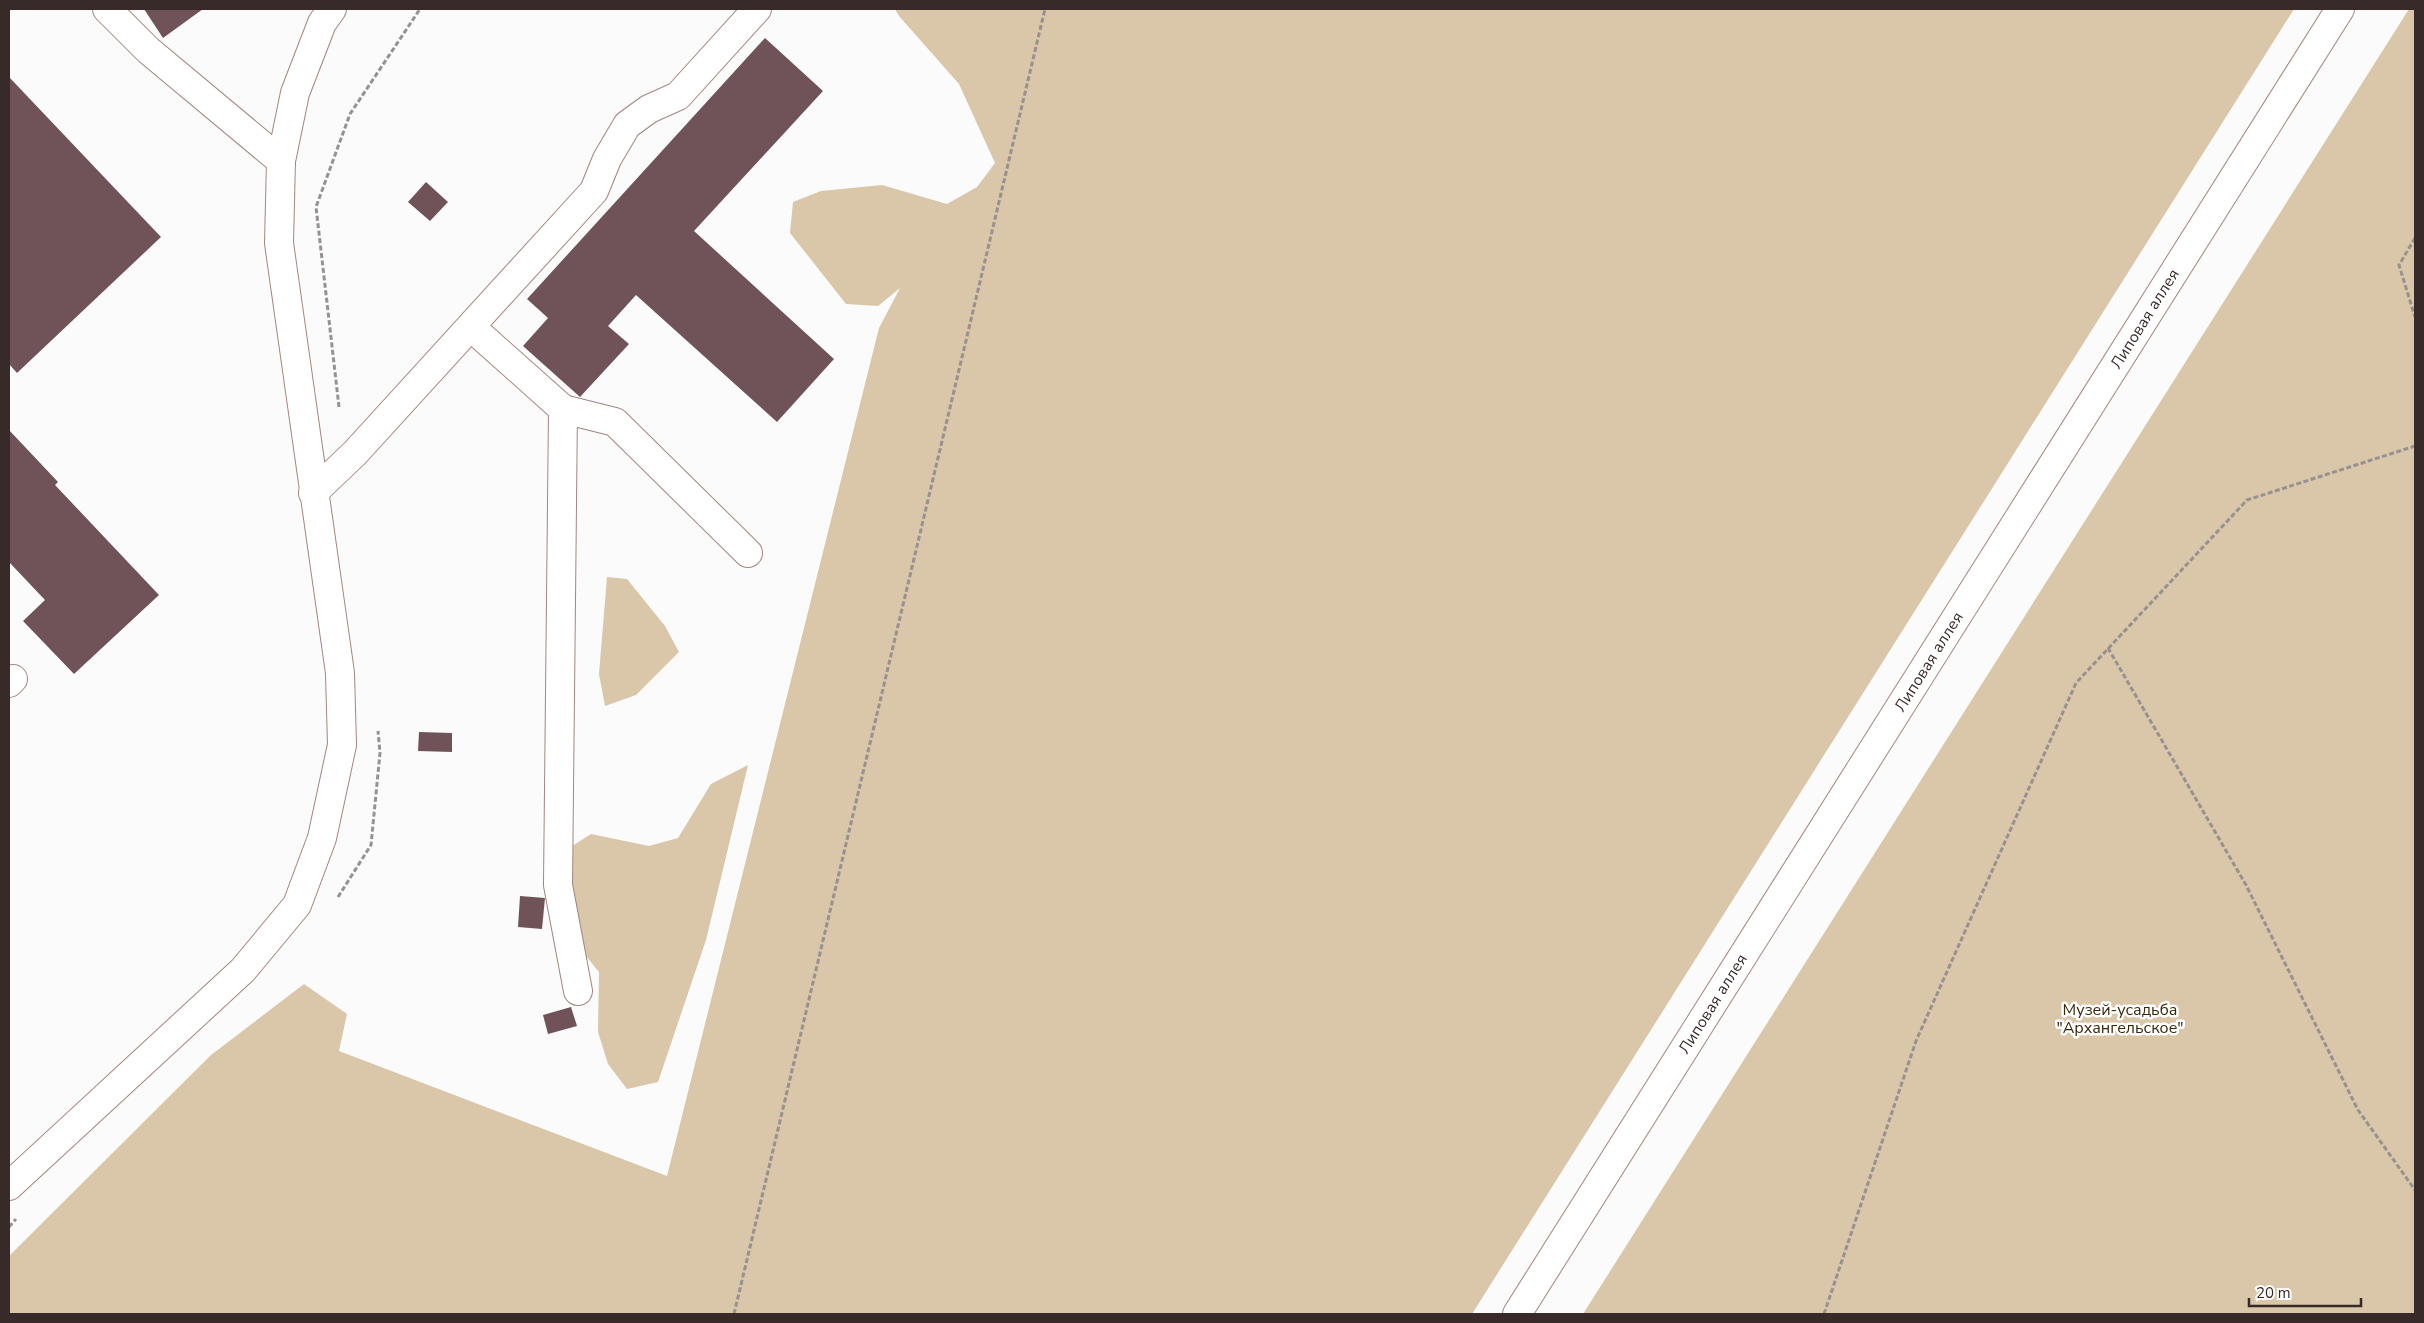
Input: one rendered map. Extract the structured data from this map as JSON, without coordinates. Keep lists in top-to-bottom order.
{
  "streets": {
    "street": ["Липовая аллея"]
  },
  "parks": ["Музей-усадьба \"Архангельское\""],
  "scale_bar": "20 m"
}
